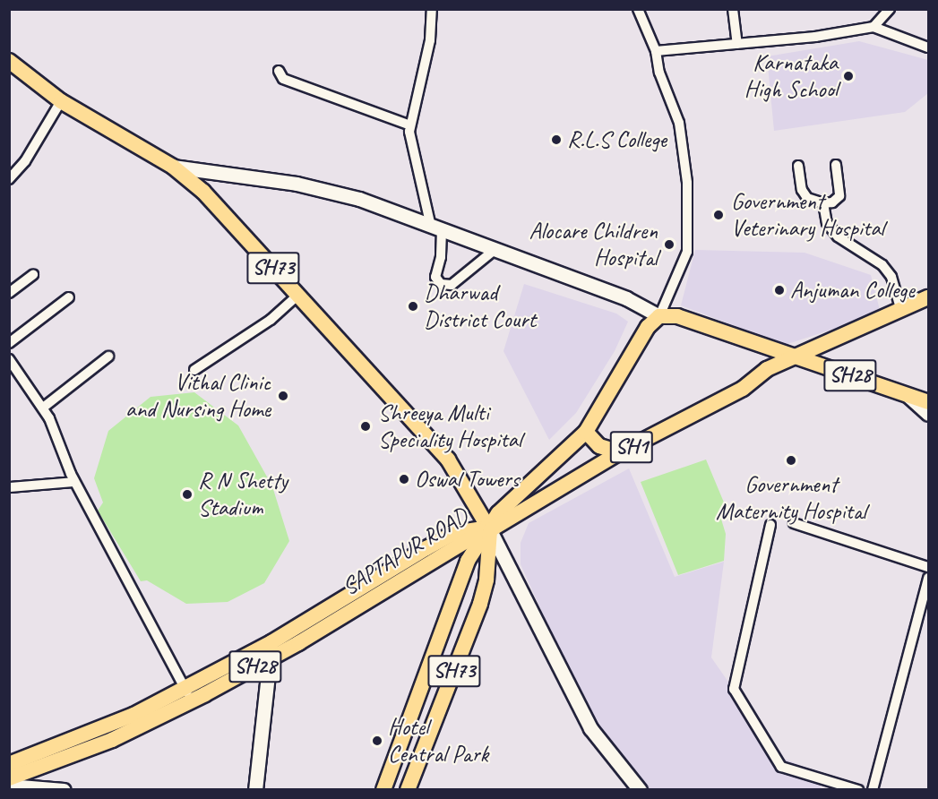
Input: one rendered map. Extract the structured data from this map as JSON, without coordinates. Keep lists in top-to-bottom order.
{
  "streets": {
    "main road": [
      "SH73",
      "SH28",
      "SH1",
      "SAPTAPUR ROAD"
    ]
  },
  "crossings": [
    ["SH73", "SH1"],
    ["SH73", "SAPTAPUR ROAD"],
    ["SH28", "SH1"],
    ["SH1", "SAPTAPUR ROAD"]
  ],
  "places": [
    "Karnataka High School",
    "R.L.S College",
    "Government Veterinary Hospital",
    "Alocare Children Hospital",
    "Anjuman College",
    "Dharwad District Court",
    "Vithal Clinic and Nursing Home",
    "Shreeya Multi Speciality Hospital",
    "Government Maternity Hospital",
    "Oswal Towers",
    "R N Shetty Stadium",
    "Hotel Central Park"
  ]
}
